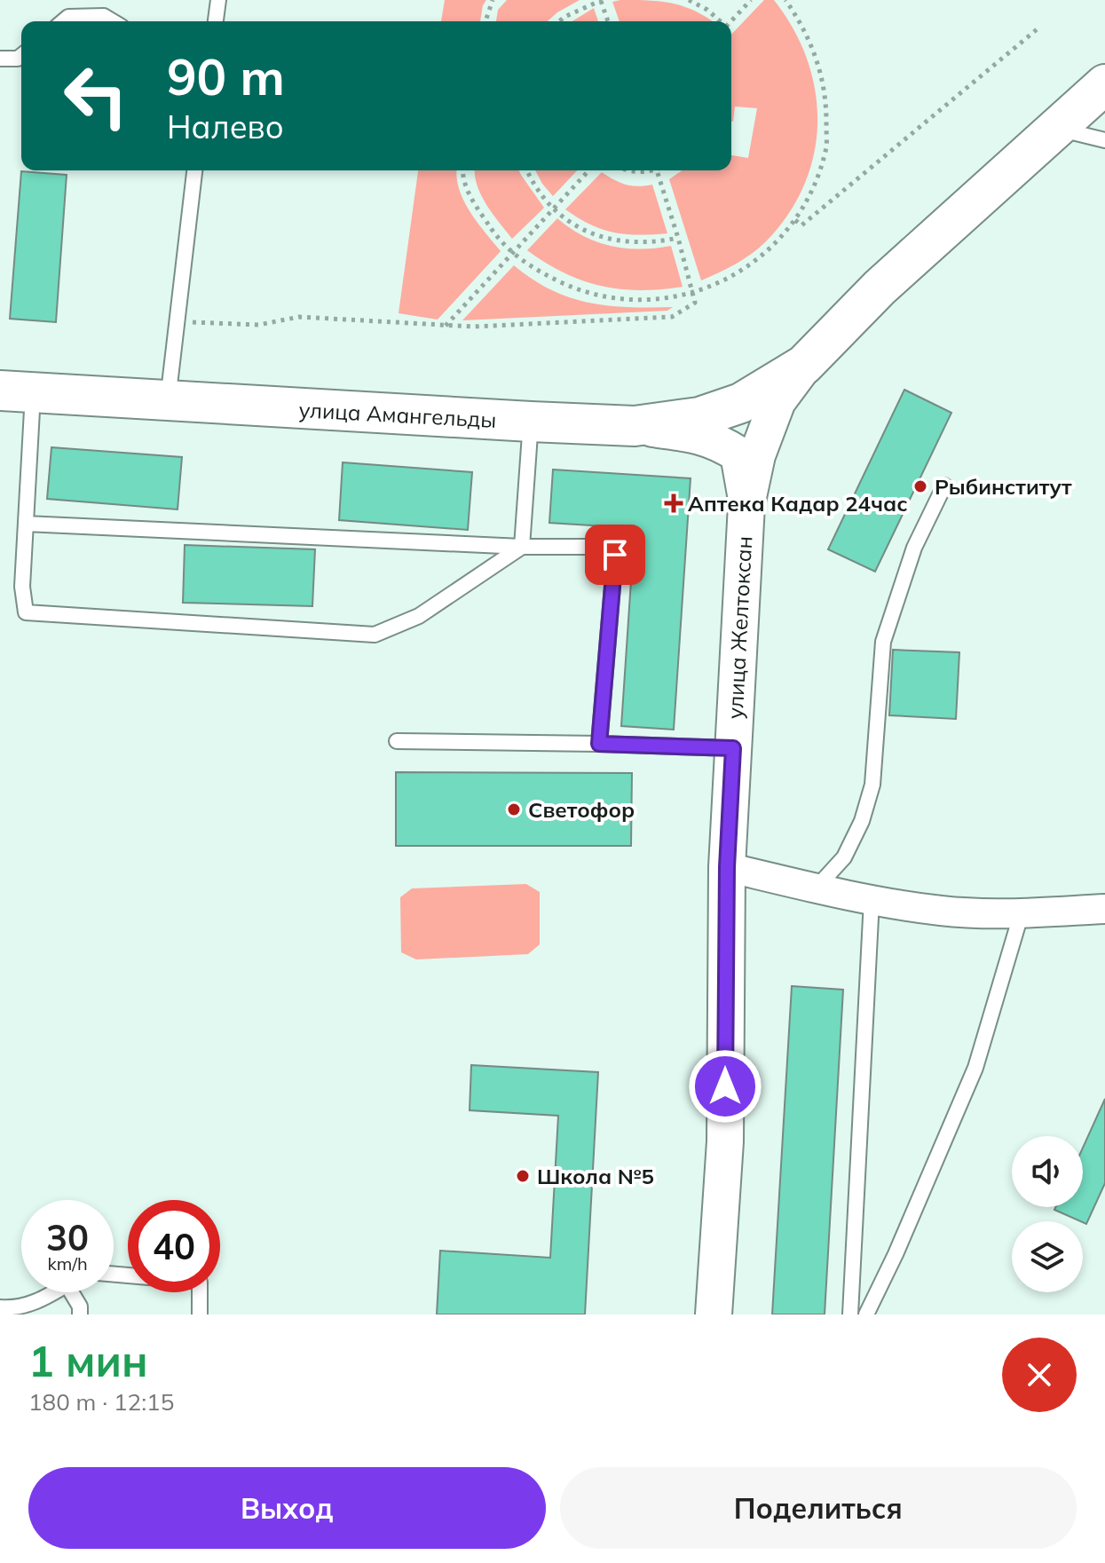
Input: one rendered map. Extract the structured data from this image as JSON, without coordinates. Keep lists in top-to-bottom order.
{
  "streets": {
    "main road": ["улица Амангельды", "улица Желтоксан"]
  },
  "crossings": [
    ["улица Амангельды", "улица Желтоксан"]
  ],
  "places": {
    "other": ["Рыбинститут", "Светофор", "Школа №5"],
    "health": ["Аптека Кадар 24час"]
  },
  "page": {
    "turn": ["90 m", "Налево"],
    "speed": "30 km/h",
    "limit": "40",
    "heading": ["1 мин", "180 m · 12:15"],
    "buttons": ["Выход", "Поделиться"]
  }
}
